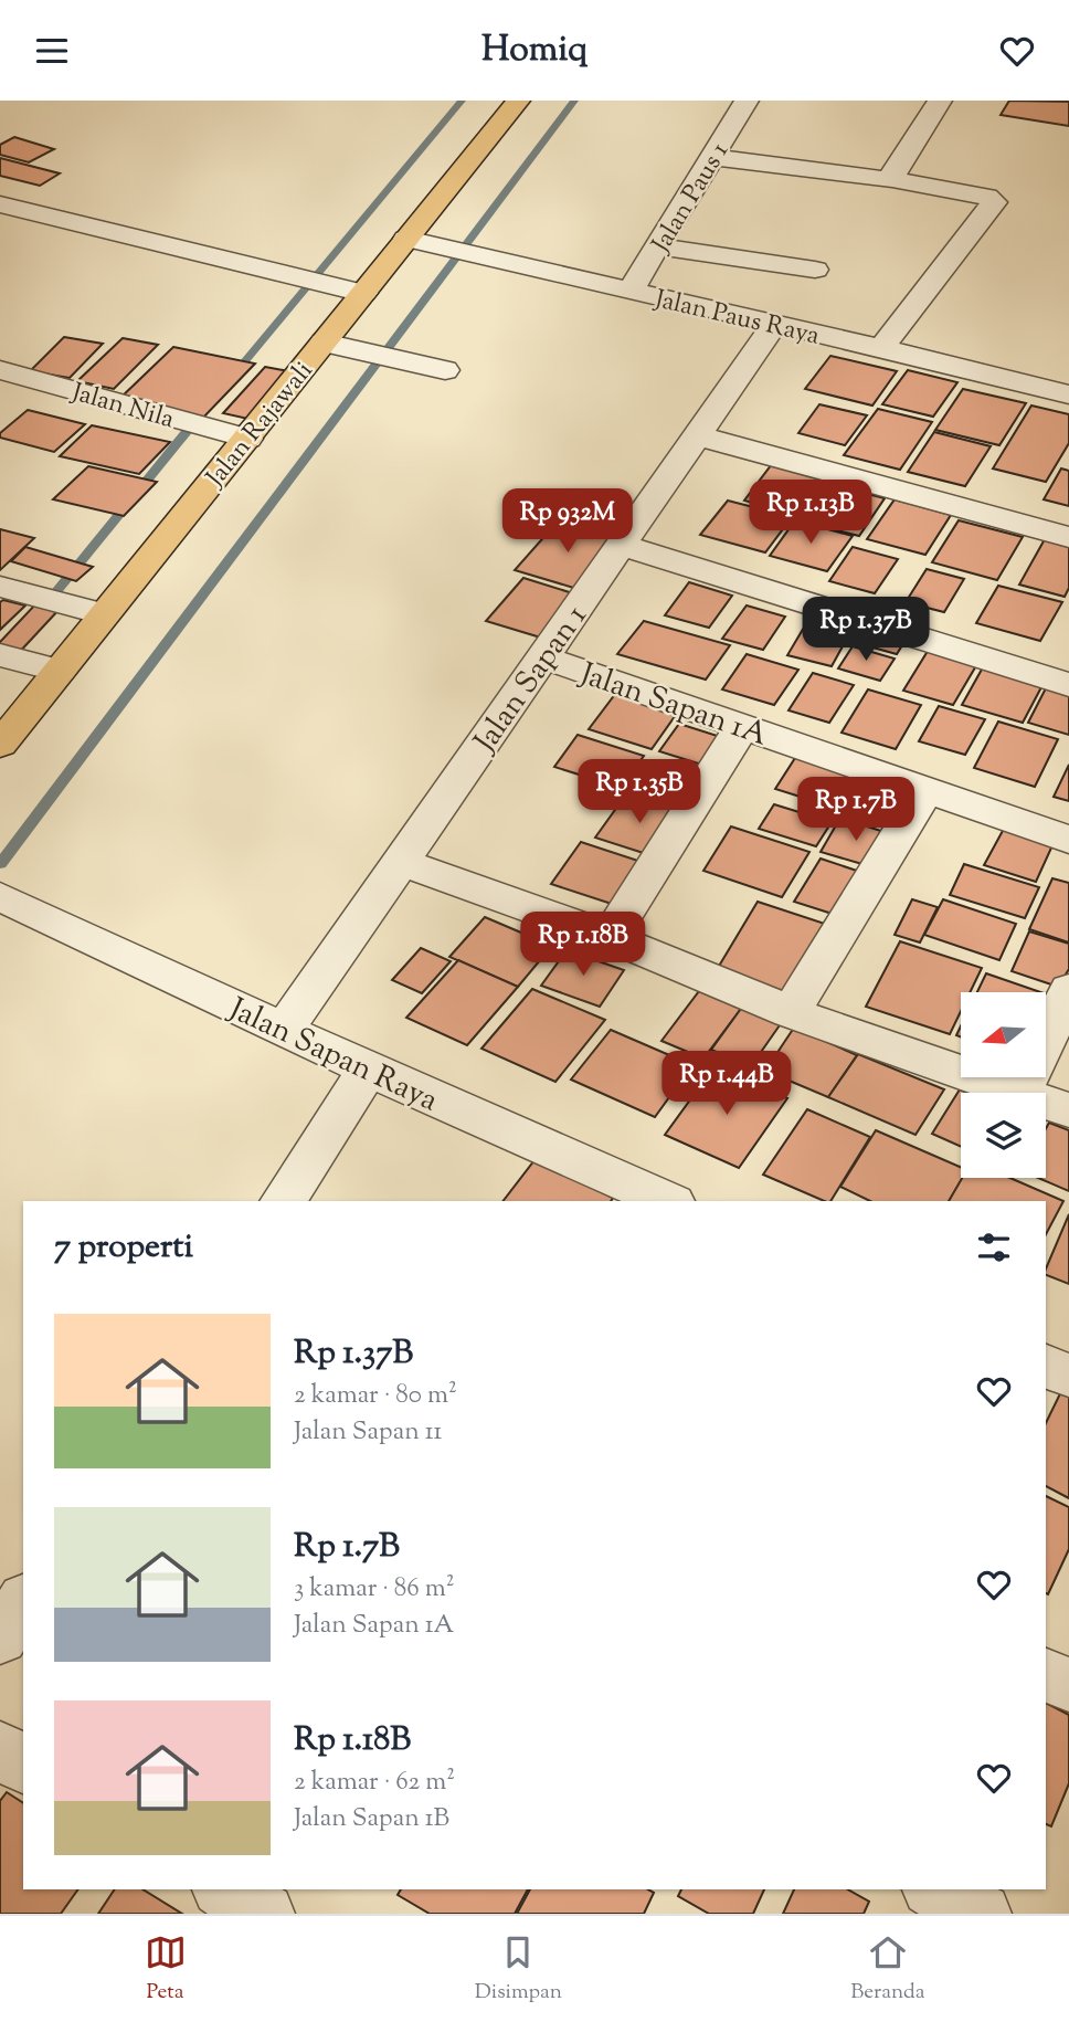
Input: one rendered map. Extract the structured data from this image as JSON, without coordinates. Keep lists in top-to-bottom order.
{
  "streets": {
    "main road": ["Jalan Rajawali"],
    "street": [
      "Jalan Paus 1",
      "Jalan Paus Raya",
      "Jalan Nila",
      "Jalan Sapan 1",
      "Jalan Sapan 1A",
      "Jalan Sapan Raya"
    ]
  },
  "crossings": [
    ["Jalan Paus 1", "Jalan Paus Raya"],
    ["Jalan Paus Raya", "Jalan Rajawali"],
    ["Jalan Paus Raya", "Jalan Sapan 1"],
    ["Jalan Nila", "Jalan Rajawali"],
    ["Jalan Sapan 1", "Jalan Sapan 1A"],
    ["Jalan Sapan 1", "Jalan Sapan Raya"]
  ],
  "north": "left",
  "page": {
    "header": "Homiq",
    "price": [
      "Rp 1.13B",
      "Rp 932M",
      "Rp 1.37B",
      "Rp 1.35B",
      "Rp 1.7B",
      "Rp 1.18B",
      "Rp 1.44B"
    ],
    "heading": "7 properti",
    "list": [
      {
        "name": "Rp 1.37B",
        "note": "2 kamar · 80 m² · Jalan Sapan 11"
      },
      {
        "name": "Rp 1.7B",
        "note": "3 kamar · 86 m² · Jalan Sapan 1A"
      },
      {
        "name": "Rp 1.18B",
        "note": "2 kamar · 62 m² · Jalan Sapan 1B"
      }
    ],
    "tabs": ["Peta", "Disimpan", "Beranda"]
  }
}
